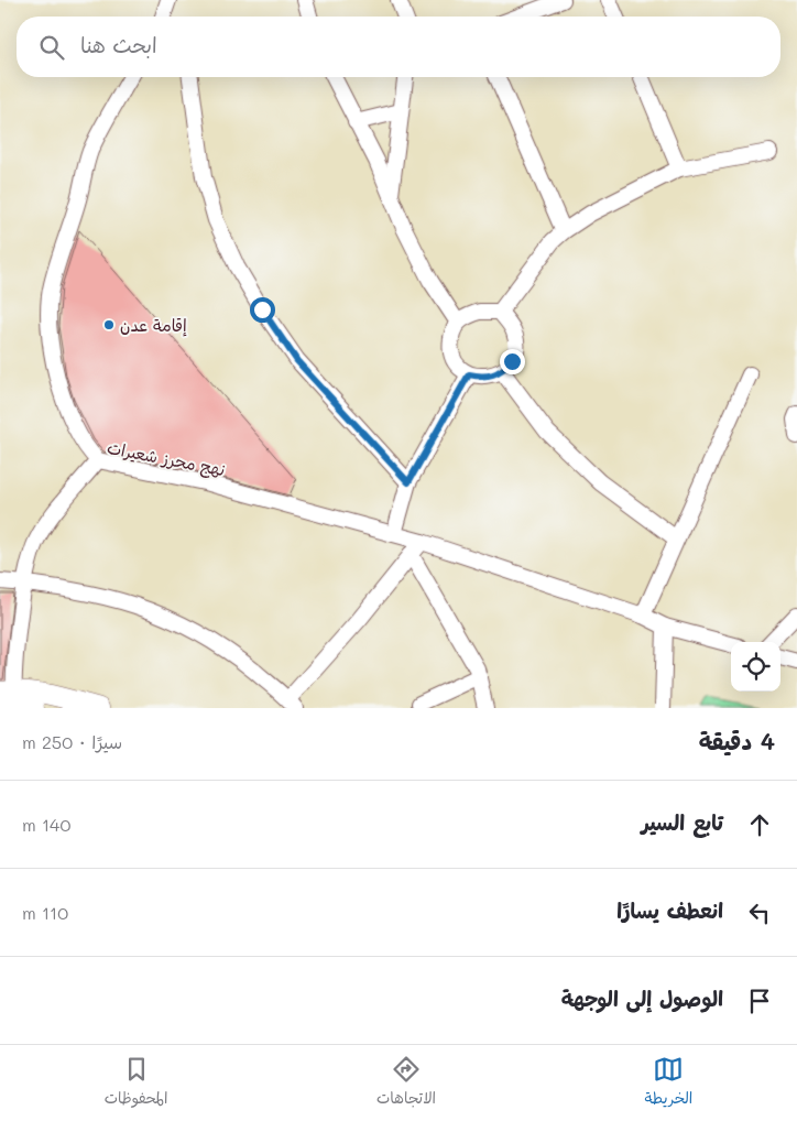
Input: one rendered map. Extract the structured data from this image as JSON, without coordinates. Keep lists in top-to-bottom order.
{
  "streets": {
    "street": ["نهج محرز شعيرات"]
  },
  "places": ["إقامة عدن"],
  "page": {
    "search": "ابحث هنا",
    "heading": ["4 دقيقة", "سيرًا · 250 m"],
    "list": [
      ["تابع السير", "140 m"],
      ["انعطف يسارًا", "110 m"],
      "الوصول إلى الوجهة"
    ],
    "nav": ["الخريطة", "الاتجاهات", "المحفوظات"]
  }
}
